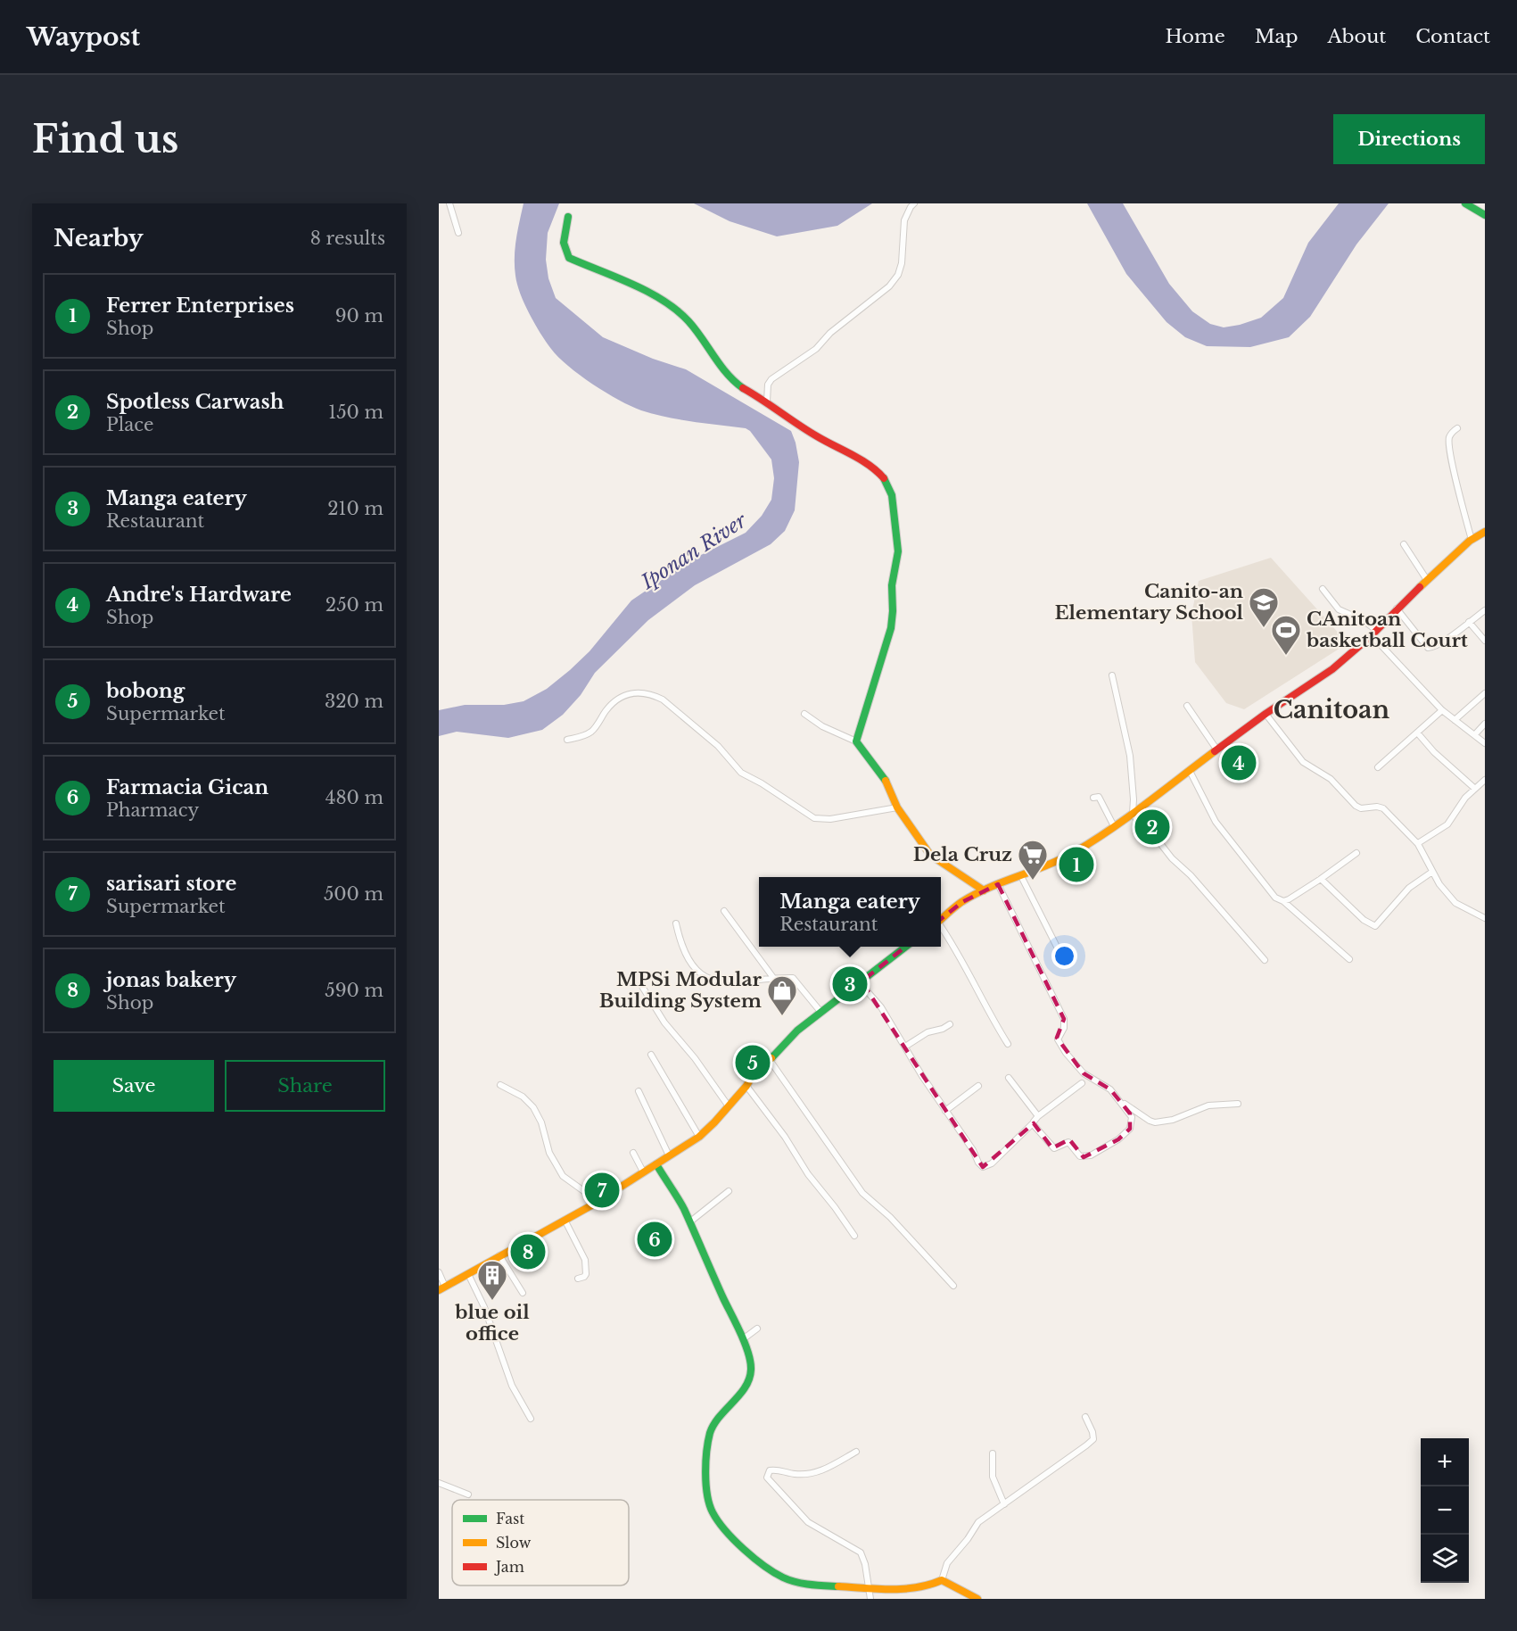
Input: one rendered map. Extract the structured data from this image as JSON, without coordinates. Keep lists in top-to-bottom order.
{
  "districts": ["Canitoan"],
  "water": ["Iponan River"],
  "places": {
    "school or university": ["Canito-an Elementary School"],
    "sports": ["CAnitoan basketball Court"],
    "supermarket": ["Dela Cruz"],
    "shop": ["MPSi Modular Building System"],
    "building": ["blue oil office"]
  },
  "legend": ["Fast", "Slow", "Jam"],
  "page": {
    "header": "Waypost",
    "nav": [
      "Home",
      "Map",
      "About",
      "Contact"
    ],
    "buttons": [
      "Directions",
      ["Save", "Share"]
    ],
    "title": "Find us",
    "heading": ["Nearby", "8 results"],
    "list": [
      {
        "mark": "1",
        "name": "Ferrer Enterprises",
        "note": "Shop",
        "value": "90 m"
      },
      {
        "mark": "2",
        "name": "Spotless Carwash",
        "note": "Place",
        "value": "150 m"
      },
      {
        "mark": "3",
        "name": "Manga eatery",
        "note": "Restaurant",
        "value": "210 m"
      },
      {
        "mark": "4",
        "name": "Andre's Hardware",
        "note": "Shop",
        "value": "250 m"
      },
      {
        "mark": "5",
        "name": "bobong",
        "note": "Supermarket",
        "value": "320 m"
      },
      {
        "mark": "6",
        "name": "Farmacia Gican",
        "note": "Pharmacy",
        "value": "480 m"
      },
      {
        "mark": "7",
        "name": "sarisari store",
        "note": "Supermarket",
        "value": "500 m"
      },
      {
        "mark": "8",
        "name": "jonas bakery",
        "note": "Shop",
        "value": "590 m"
      }
    ],
    "pins": [
      "4",
      "2",
      "1",
      "3",
      "5",
      "7",
      "6",
      "8"
    ],
    "popup": ["Manga eatery", "Restaurant"],
    "map_buttons": ["+", "−"]
  }
}
